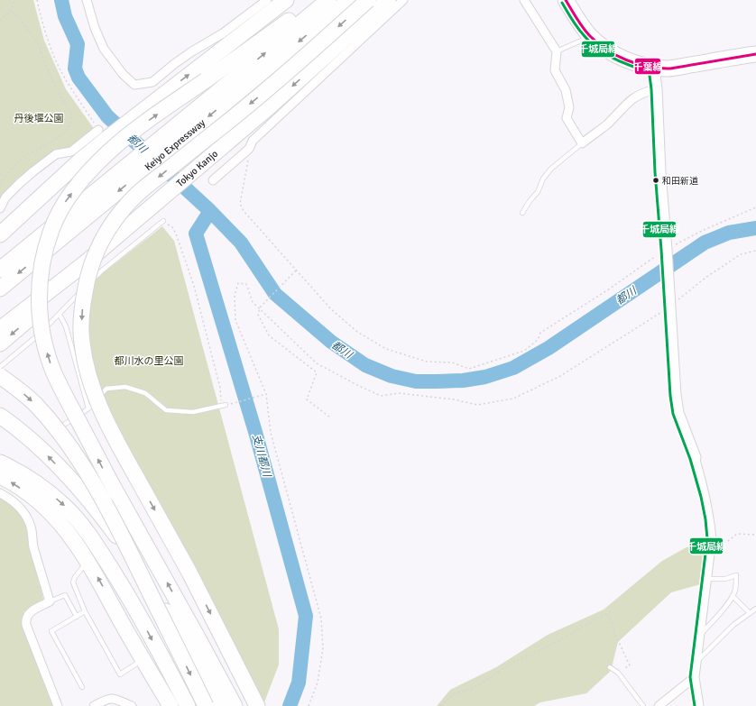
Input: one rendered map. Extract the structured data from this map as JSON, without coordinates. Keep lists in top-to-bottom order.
{
  "streets": {
    "highway": ["Keiyo Expressway", "Tokyo Kanjo"]
  },
  "water": ["都川", "支川都川"],
  "parks": ["丹後堰公園", "都川水の里公園"],
  "places": ["和田新道"],
  "lines": ["transit line 千葉線", "transit line 千城局線"]
}
